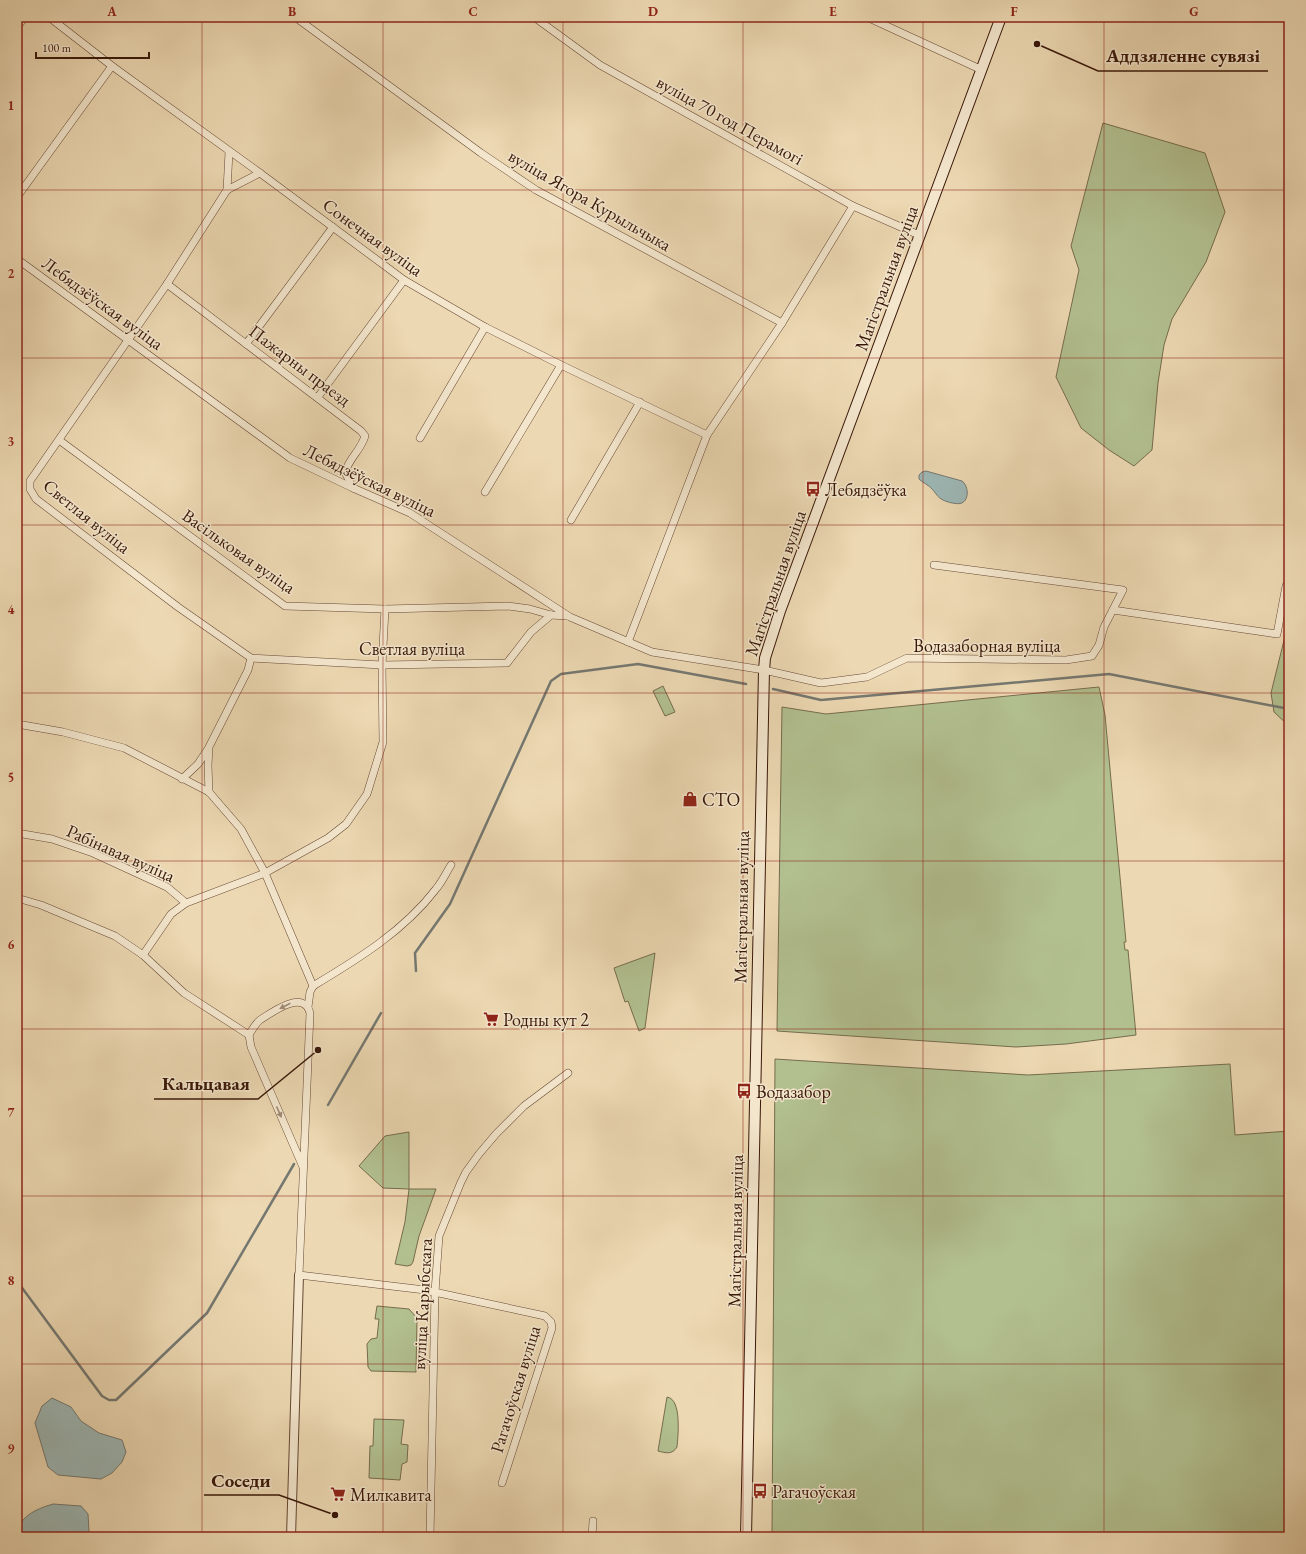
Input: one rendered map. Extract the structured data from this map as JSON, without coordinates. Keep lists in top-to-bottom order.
{
  "streets": {
    "main road": ["Магістральная вуліца"],
    "street": [
      "вуліца 70 год Перамогі",
      "вуліца Ягора Курыльчыка",
      "Сонечная вуліца",
      "Лебядзёўская вуліца",
      "Пажарны праезд",
      "Светлая вуліца",
      "Васільковая вуліца",
      "Водазаборная вуліца",
      "Рабінавая вуліца",
      "вуліца Карыбскага",
      "Рагачоўская вуліца"
    ]
  },
  "crossings": [
    ["вуліца 70 год Перамогі", "Магістральная вуліца"],
    ["Магістральная вуліца", "Лебядзёўская вуліца"],
    ["Магістральная вуліца", "Водазаборная вуліца"],
    ["Лебядзёўская вуліца", "Пажарны праезд"],
    ["Лебядзёўская вуліца", "Светлая вуліца"],
    ["Лебядзёўская вуліца", "Васільковая вуліца"],
    ["Лебядзёўская вуліца", "Водазаборная вуліца"],
    ["Пажарны праезд", "Светлая вуліца"],
    ["Светлая вуліца", "Васільковая вуліца"],
    ["вуліца Карыбскага", "Рагачоўская вуліца"]
  ],
  "places": {
    "other": ["Аддзяленне сувязі", "Кальцавая", "Соседи"],
    "bus stop": ["Лебядзёўка", "Водазабор", "Рагачоўская"],
    "shop": ["СТО"],
    "supermarket": ["Родны кут 2", "Милкавита"]
  },
  "scale_bar": "100 m",
  "grid": {
    "columns": [
      "A",
      "B",
      "C",
      "D",
      "E",
      "F",
      "G"
    ],
    "rows": [
      "1",
      "2",
      "3",
      "4",
      "5",
      "6",
      "7",
      "8",
      "9"
    ]
  }
}
